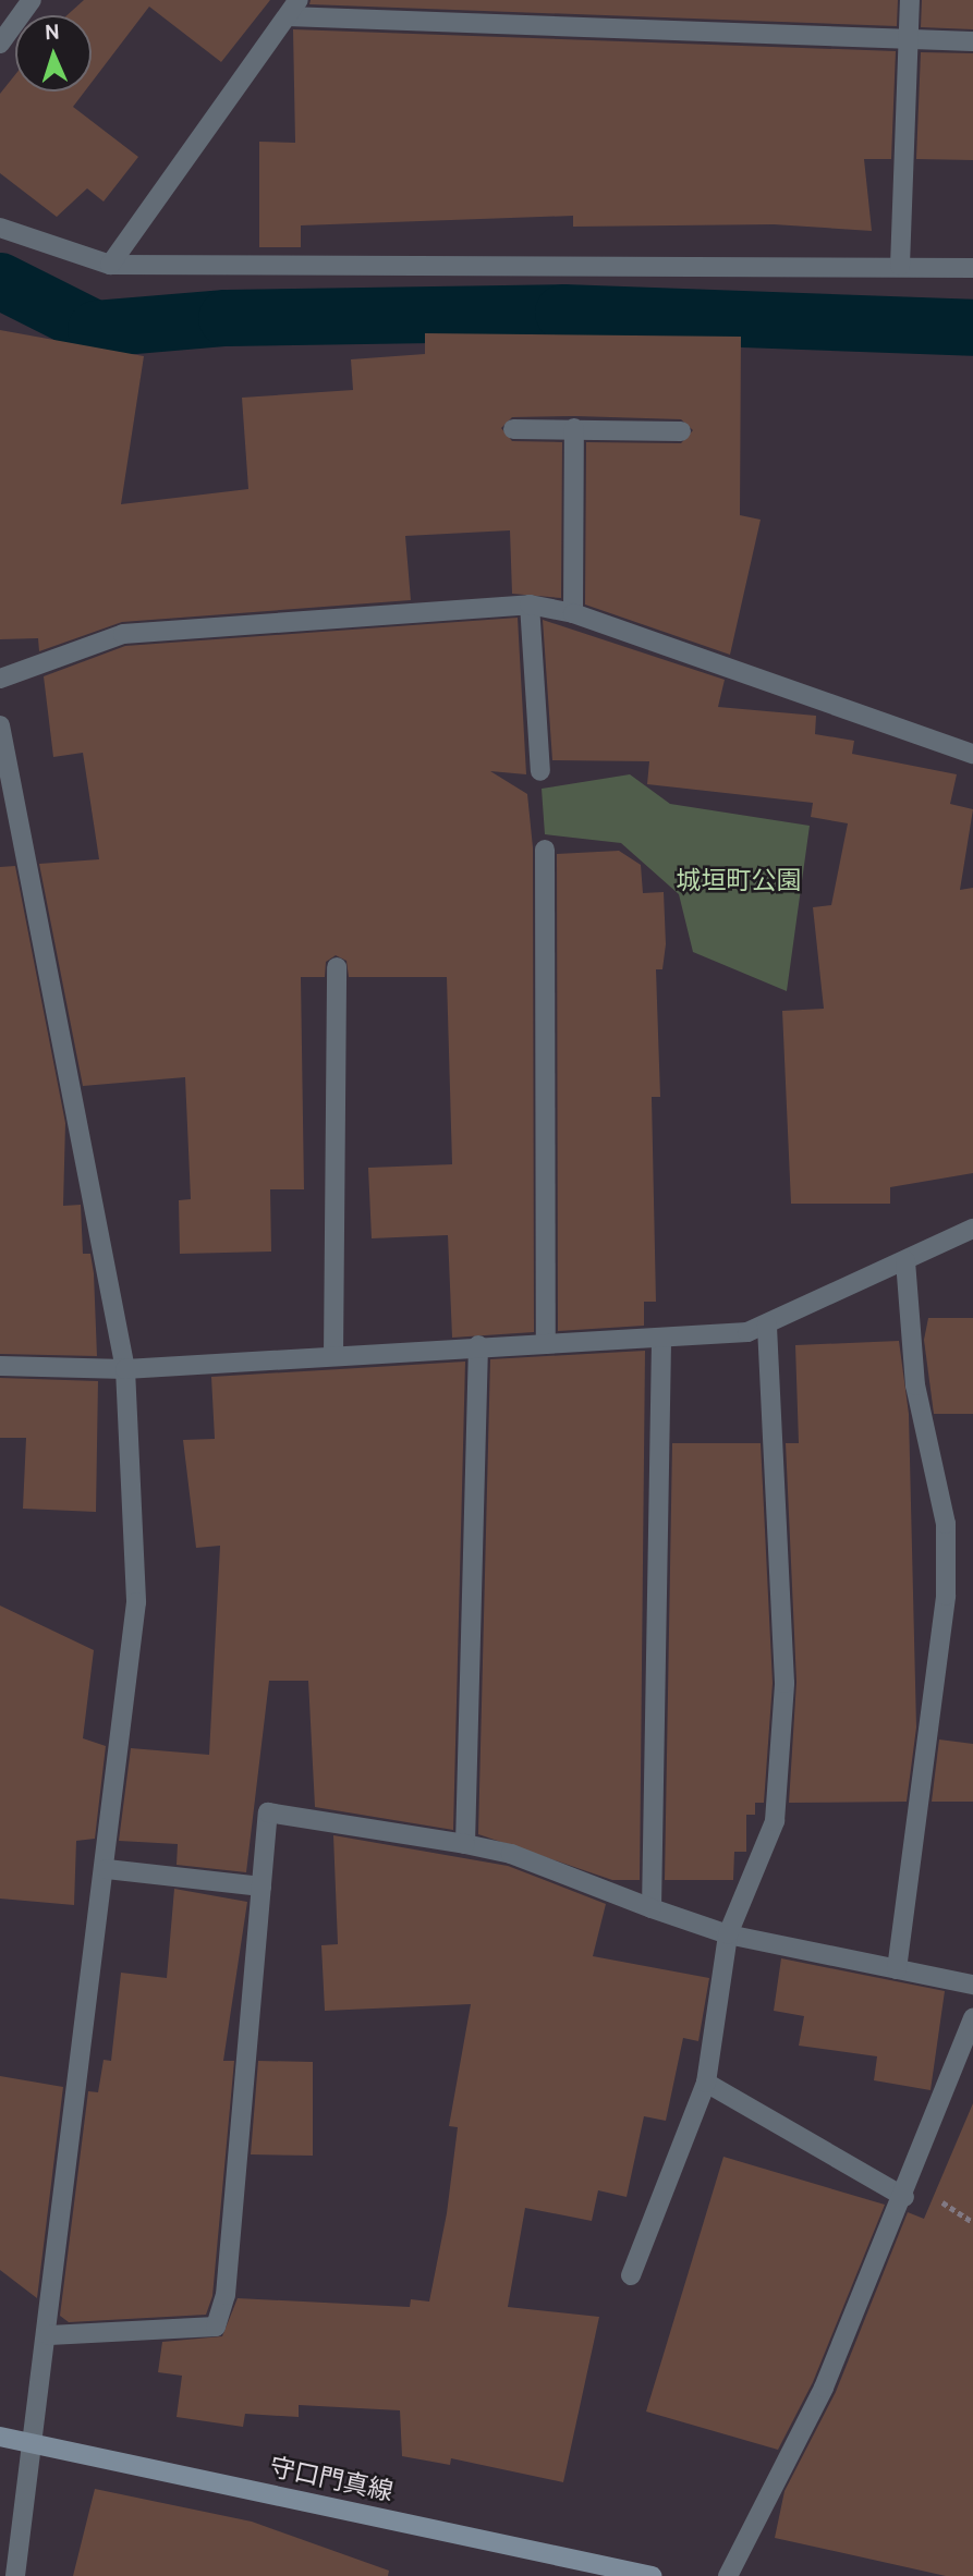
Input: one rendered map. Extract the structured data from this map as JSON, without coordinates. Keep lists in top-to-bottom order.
{
  "streets": {
    "main road": ["守口門真線"]
  },
  "parks": ["城垣町公園"],
  "north": "top"
}
